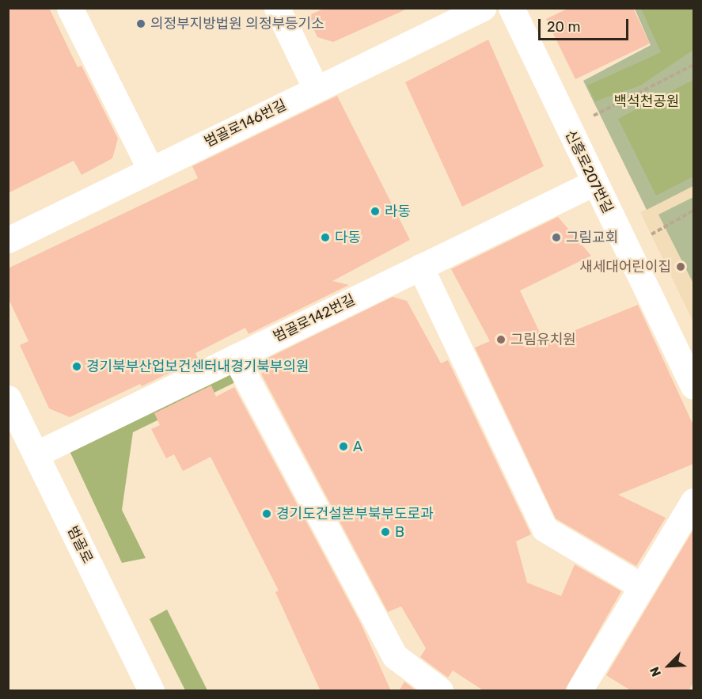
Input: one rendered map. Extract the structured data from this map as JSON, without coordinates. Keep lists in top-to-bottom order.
{
  "streets": {
    "street": [
      "범골로146번길",
      "신흥로207번길",
      "범골로142번길",
      "범골로"
    ]
  },
  "crossings": [
    ["신흥로207번길", "범골로142번길"],
    ["범골로142번길", "범골로"]
  ],
  "parks": ["백석천공원"],
  "places": [
    "의정부지방법원 의정부등기소",
    "라동",
    "다동",
    "그림교회",
    "새세대어린이집",
    "그림유치원",
    "경기북부산업보건센터내경기북부의원",
    "A",
    "경기도건설본부북부도로과",
    "B"
  ],
  "scale_bar": "20 m",
  "north": "bottom left"
}
